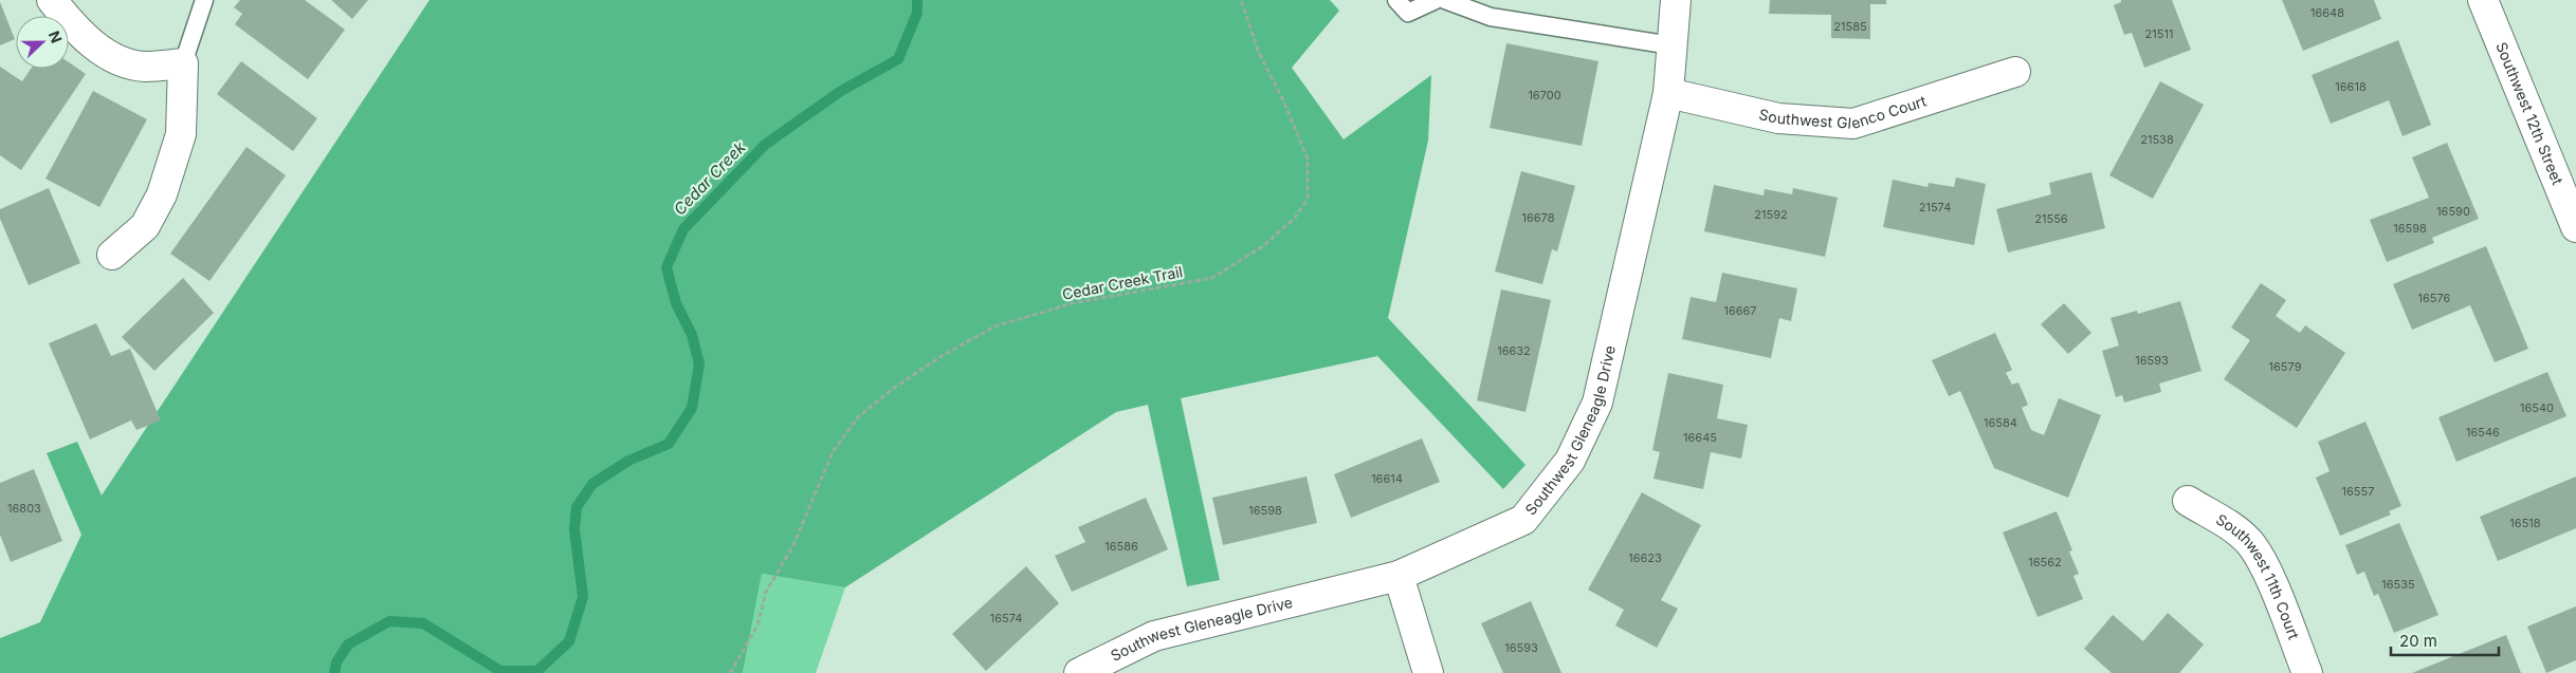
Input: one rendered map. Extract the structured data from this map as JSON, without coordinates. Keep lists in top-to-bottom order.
{
  "streets": {
    "street": [
      "Southwest Glenco Court",
      "Southwest 12th Street",
      "Southwest Gleneagle Drive",
      "Southwest 11th Court"
    ],
    "path": ["Cedar Creek Trail"]
  },
  "crossings": [
    ["Southwest Glenco Court", "Southwest Gleneagle Drive"]
  ],
  "water": ["Cedar Creek"],
  "house_numbers": [
    "16648",
    "21585",
    "21511",
    "16618",
    "16700",
    "21538",
    "21574",
    "16590",
    "21592",
    "16678",
    "21556",
    "16598",
    "16576",
    "16667",
    "16632",
    "16593",
    "16579",
    "16540",
    "16584",
    "16546",
    "16645",
    "16614",
    "16557",
    "16803",
    "16598",
    "16518",
    "16586",
    "16623",
    "16562",
    "16535",
    "16574",
    "16593"
  ],
  "scale_bar": "20 m",
  "north": "right"
}
